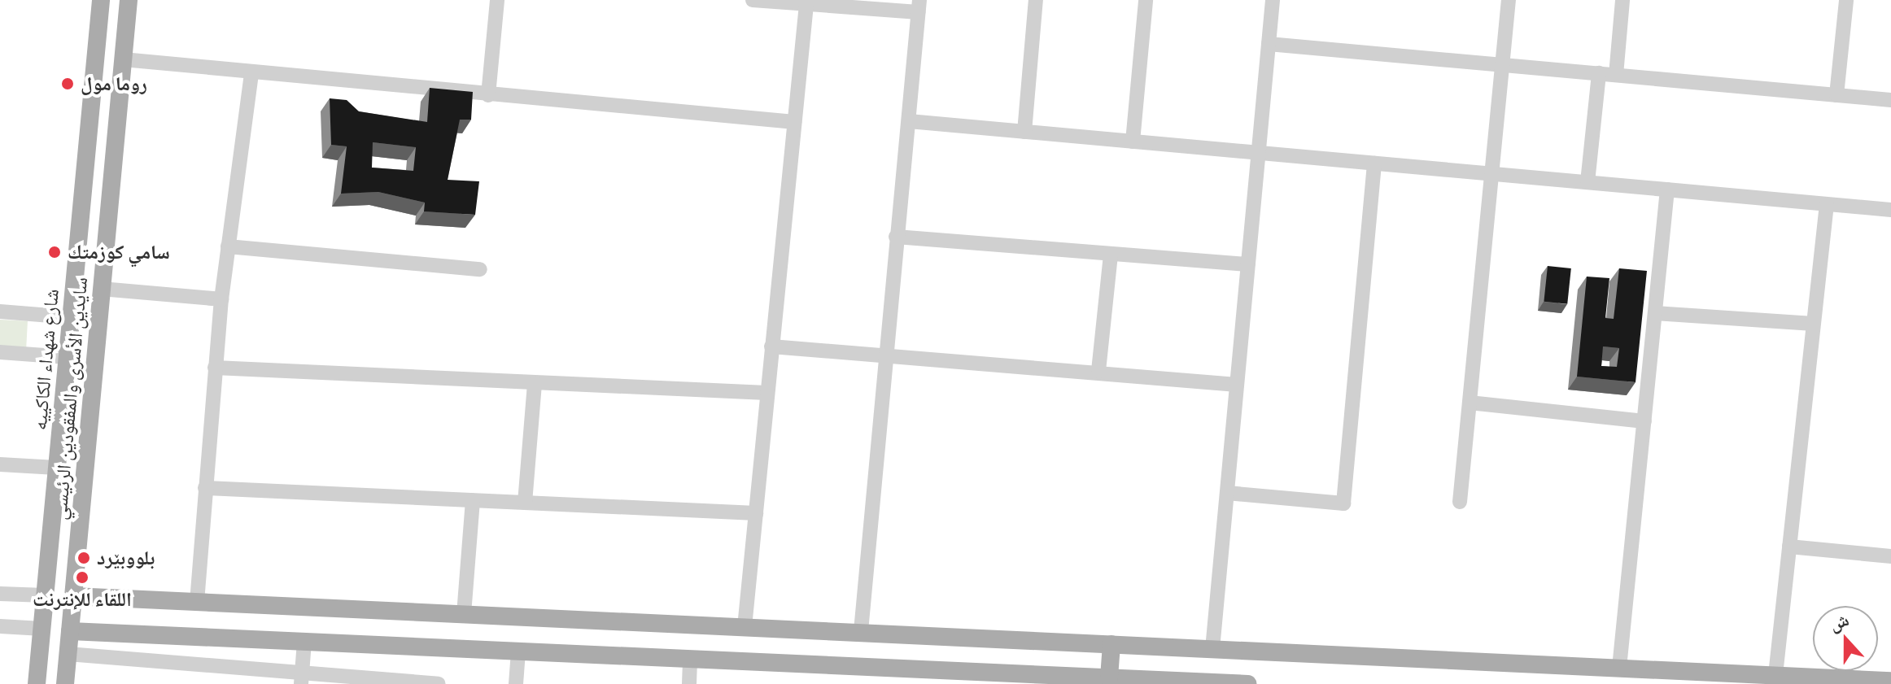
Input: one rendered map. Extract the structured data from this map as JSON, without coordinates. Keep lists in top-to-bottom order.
{
  "streets": {
    "main road": ["شارع شهداء الكاكييه", "سايدين الأسرى والمفقودين الرئيسي"]
  },
  "places": [
    "روما مول",
    "سامي كوزمتك",
    "بلووبێرد",
    "اللقاء للإنترنت"
  ],
  "north": "top"
}
